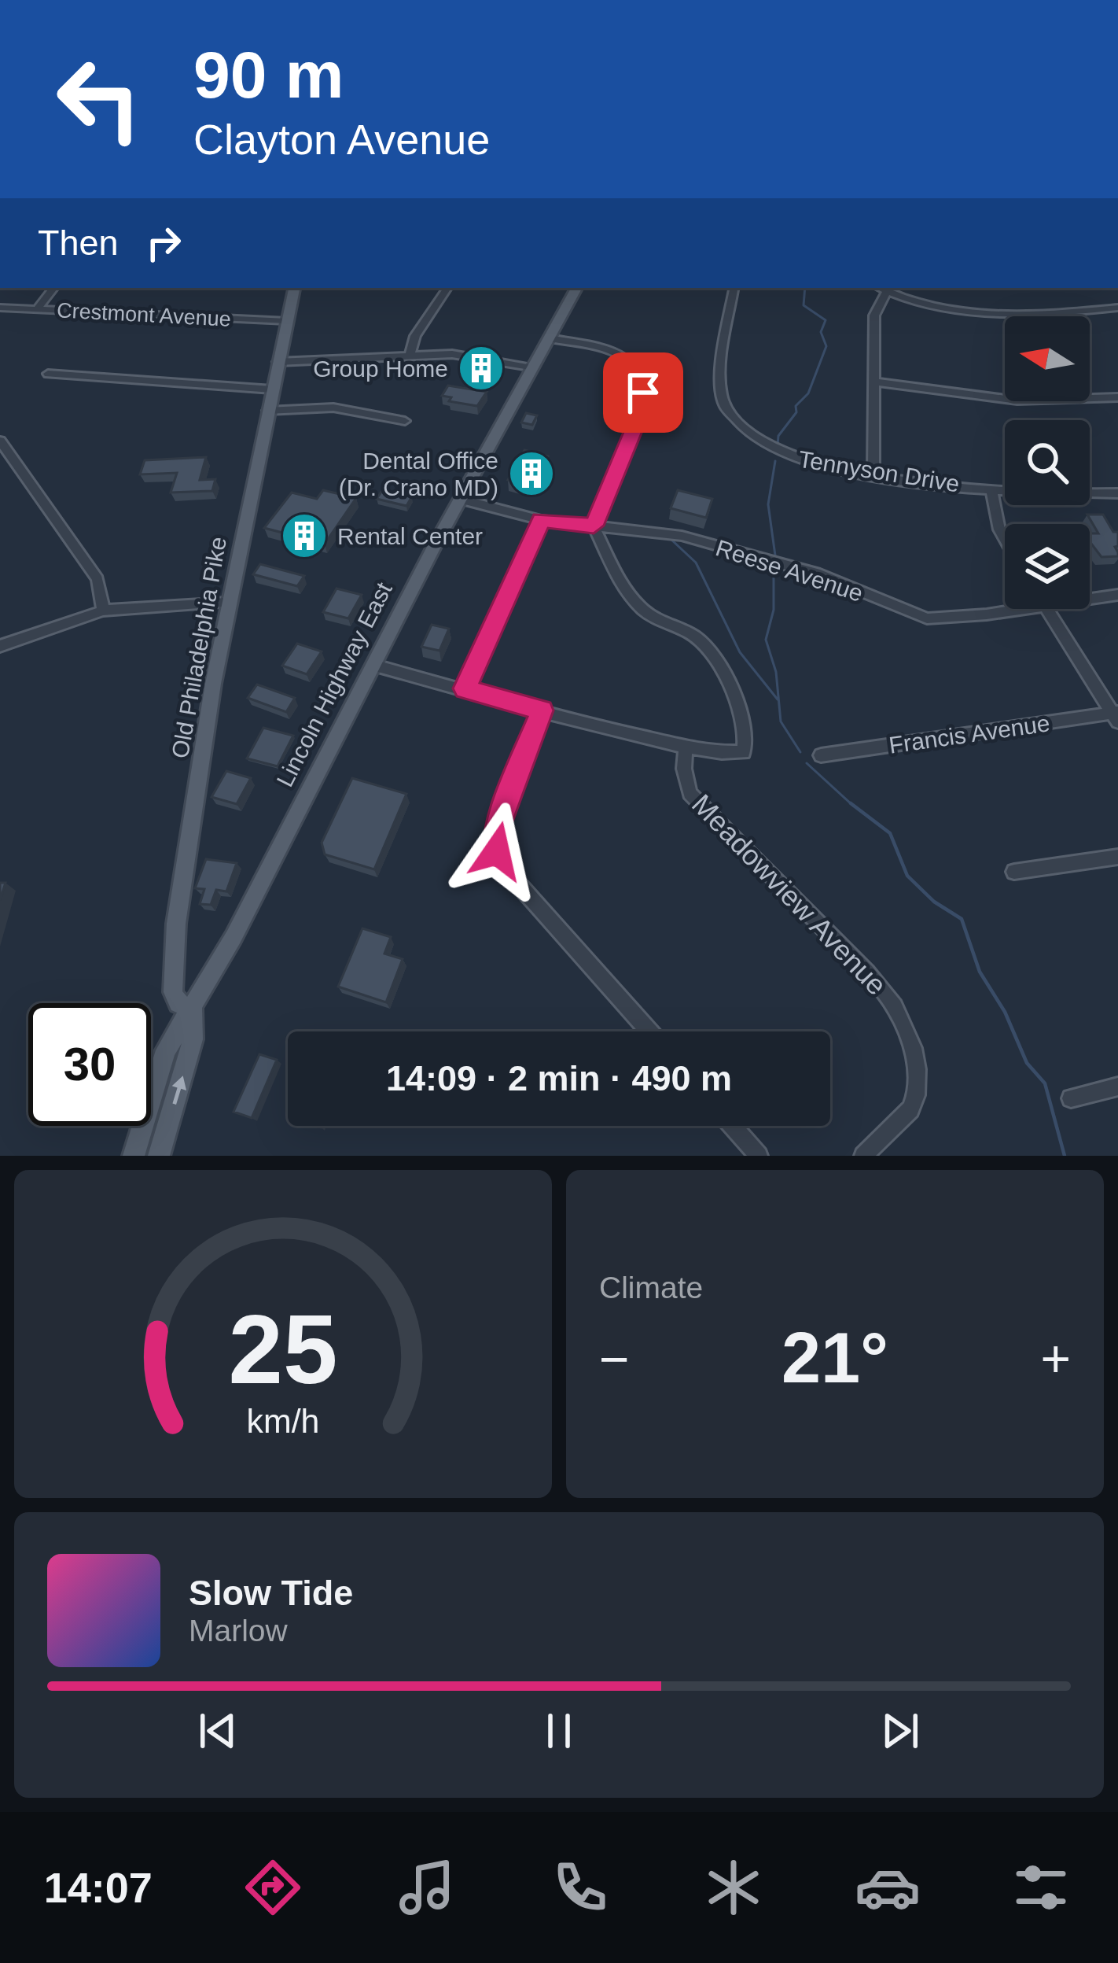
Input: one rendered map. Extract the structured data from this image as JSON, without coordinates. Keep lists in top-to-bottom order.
{
  "streets": {
    "main road": ["Old Philadelphia Pike", "Lincoln Highway East"],
    "street": [
      "Crestmont Avenue",
      "Tennyson Drive",
      "Reese Avenue",
      "Francis Avenue",
      "Meadowview Avenue"
    ]
  },
  "crossings": [
    ["Crestmont Avenue", "Old Philadelphia Pike"],
    ["Reese Avenue", "Lincoln Highway East"],
    ["Old Philadelphia Pike", "Lincoln Highway East"]
  ],
  "places": {
    "building": ["Group Home", "Dental Office (Dr. Crano MD)", "Rental Center"]
  },
  "north": "left",
  "page": {
    "turn": ["90 m", "Clayton Avenue"],
    "then": "Then",
    "limit": "30",
    "trip": "14:09 · 2 min · 490 m",
    "tile": "Climate",
    "heat": ["−", "21°", "+"],
    "song": ["Slow Tide", "Marlow"],
    "tabs": "14:07",
    "gauge": ["25", "km/h"]
  }
}
